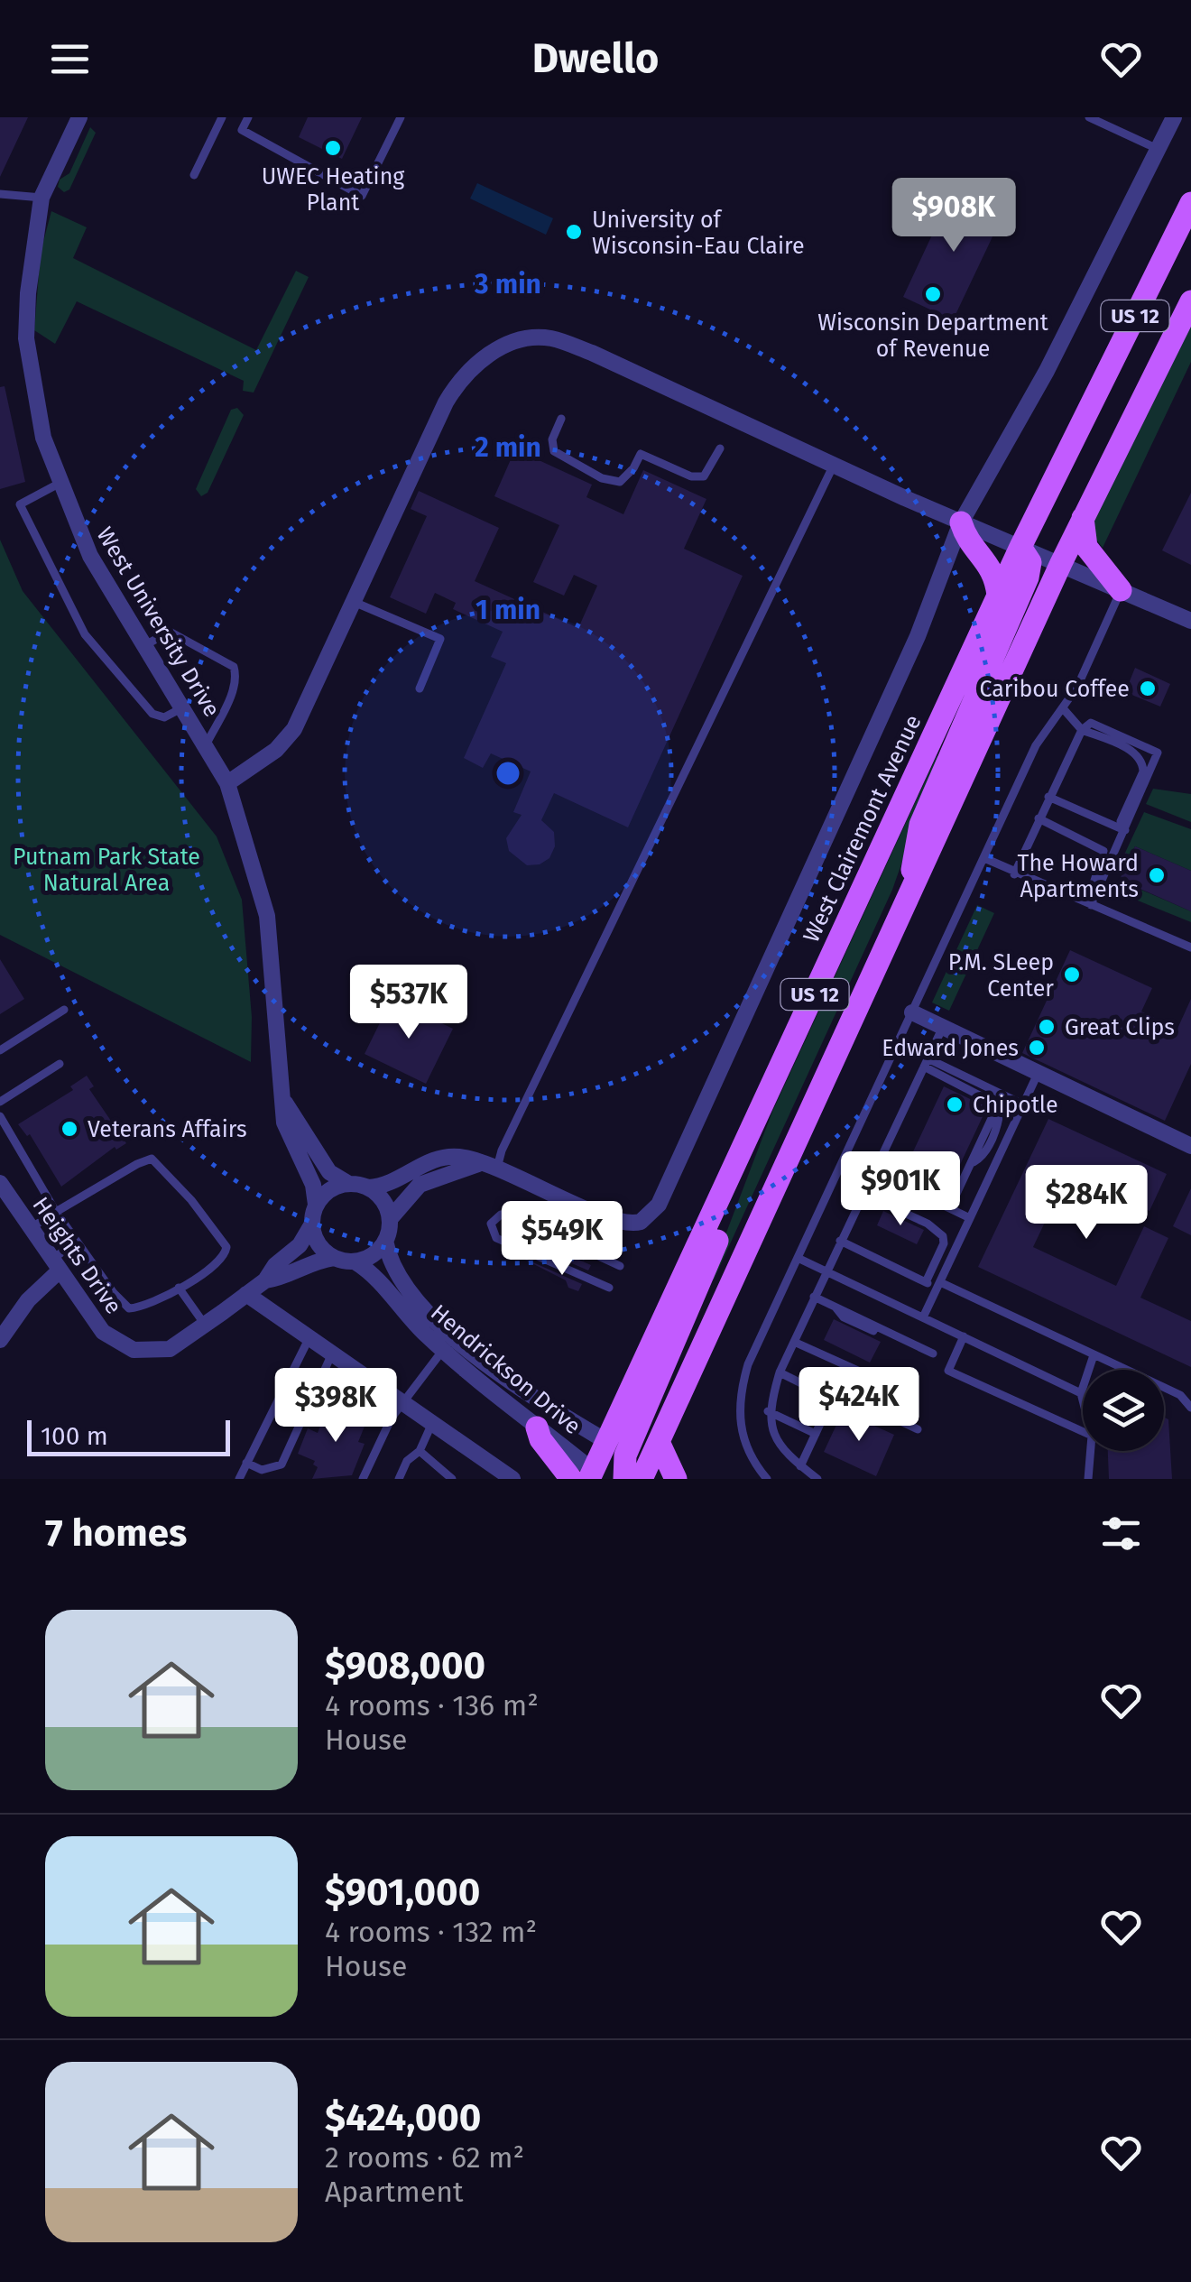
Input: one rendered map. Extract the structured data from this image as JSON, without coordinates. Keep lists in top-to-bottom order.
{
  "streets": {
    "main road": ["US 12", "West Clairemont Avenue"],
    "street": ["West University Drive", "Heights Drive", "Hendrickson Drive"]
  },
  "crossings": [
    ["West University Drive", "Heights Drive"],
    ["West University Drive", "Hendrickson Drive"],
    ["West Clairemont Avenue", "Hendrickson Drive"],
    ["Heights Drive", "Hendrickson Drive"]
  ],
  "parks": ["Putnam Park State Natural Area"],
  "places": [
    "UWEC Heating Plant",
    "University of Wisconsin-Eau Claire",
    "Wisconsin Department of Revenue",
    "Caribou Coffee",
    "The Howard Apartments",
    "P.M. SLeep Center",
    "Great Clips",
    "Edward Jones",
    "Chipotle",
    "Veterans Affairs"
  ],
  "scale_bar": "100 m",
  "page": {
    "header": "Dwello",
    "price": [
      "$908K",
      "$537K",
      "$901K",
      "$284K",
      "$549K",
      "$424K",
      "$398K"
    ],
    "scale": "100 m",
    "heading": "7 homes",
    "list": [
      {
        "name": "$908,000",
        "note": "4 rooms · 136 m² · House"
      },
      {
        "name": "$901,000",
        "note": "4 rooms · 132 m² · House"
      },
      {
        "name": "$424,000",
        "note": "2 rooms · 62 m² · Apartment"
      }
    ]
  },
  "rings": ["3 min", "2 min", "1 min"]
}
